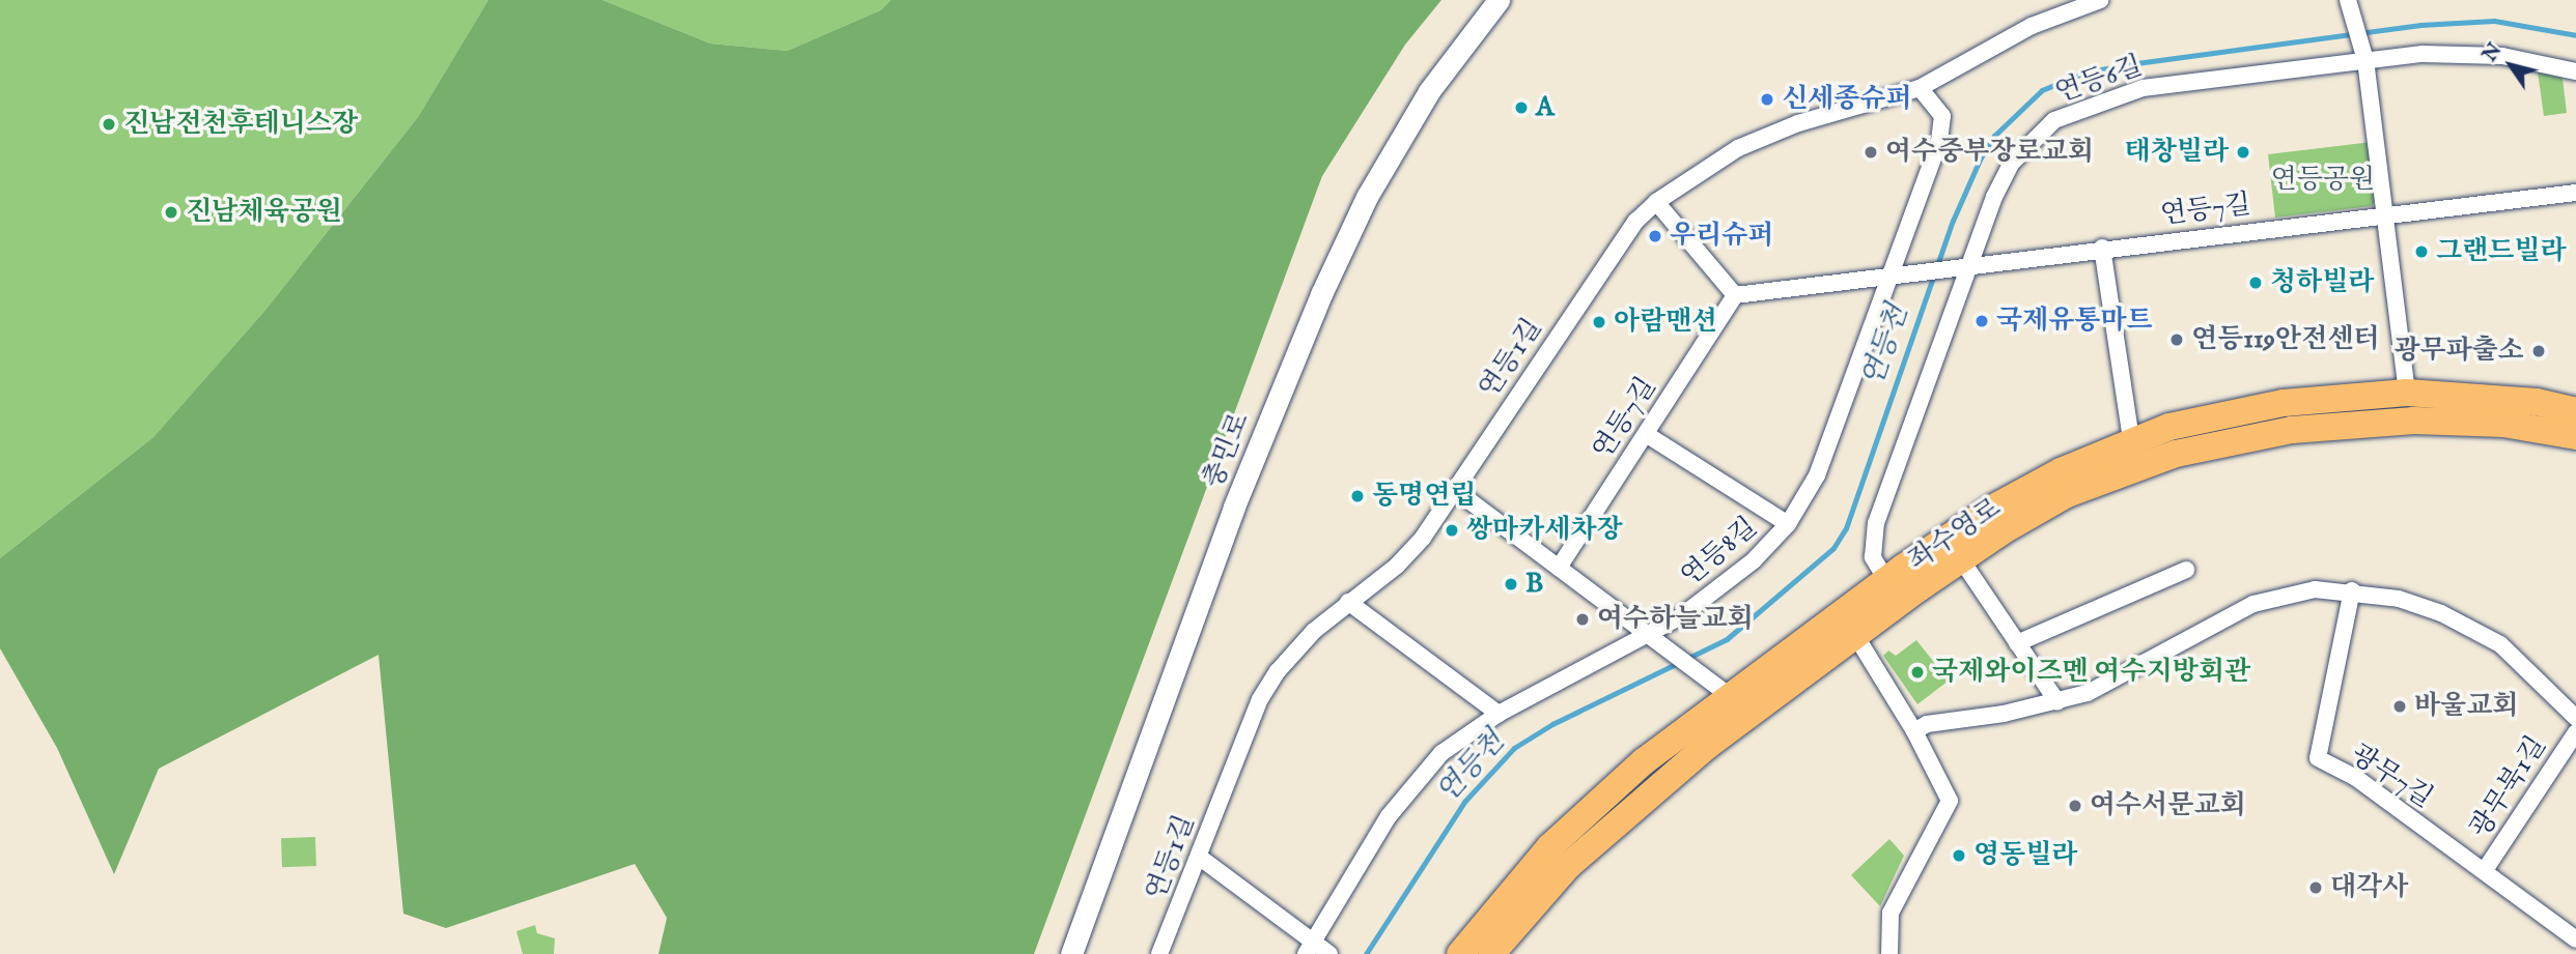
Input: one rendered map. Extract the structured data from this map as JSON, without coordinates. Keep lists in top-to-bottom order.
{
  "streets": {
    "main road": ["좌수영로"],
    "street": [
      "연등6길",
      "연등7길",
      "연등1길",
      "충민로",
      "연등8길",
      "광무7길",
      "광무북1길"
    ]
  },
  "crossings": [
    ["연등6길", "연등7길"],
    ["연등6길", "좌수영로"],
    ["연등7길", "연등8길"],
    ["연등1길", "연등8길"],
    ["광무7길", "광무북1길"]
  ],
  "water": ["연등천"],
  "parks": ["연등공원"],
  "places": [
    "신세종슈퍼",
    "A",
    "진남전천후테니스장",
    "여수중부장로교회",
    "태창빌라",
    "진남체육공원",
    "우리슈퍼",
    "그랜드빌라",
    "청하빌라",
    "국제유통마트",
    "아람맨션",
    "연등119안전센터",
    "광무파출소",
    "동명연립",
    "쌍마카세차장",
    "B",
    "여수하늘교회",
    "국제와이즈멘 여수지방회관",
    "바울교회",
    "여수서문교회",
    "영동빌라",
    "대각사"
  ],
  "north": "top left"
}
